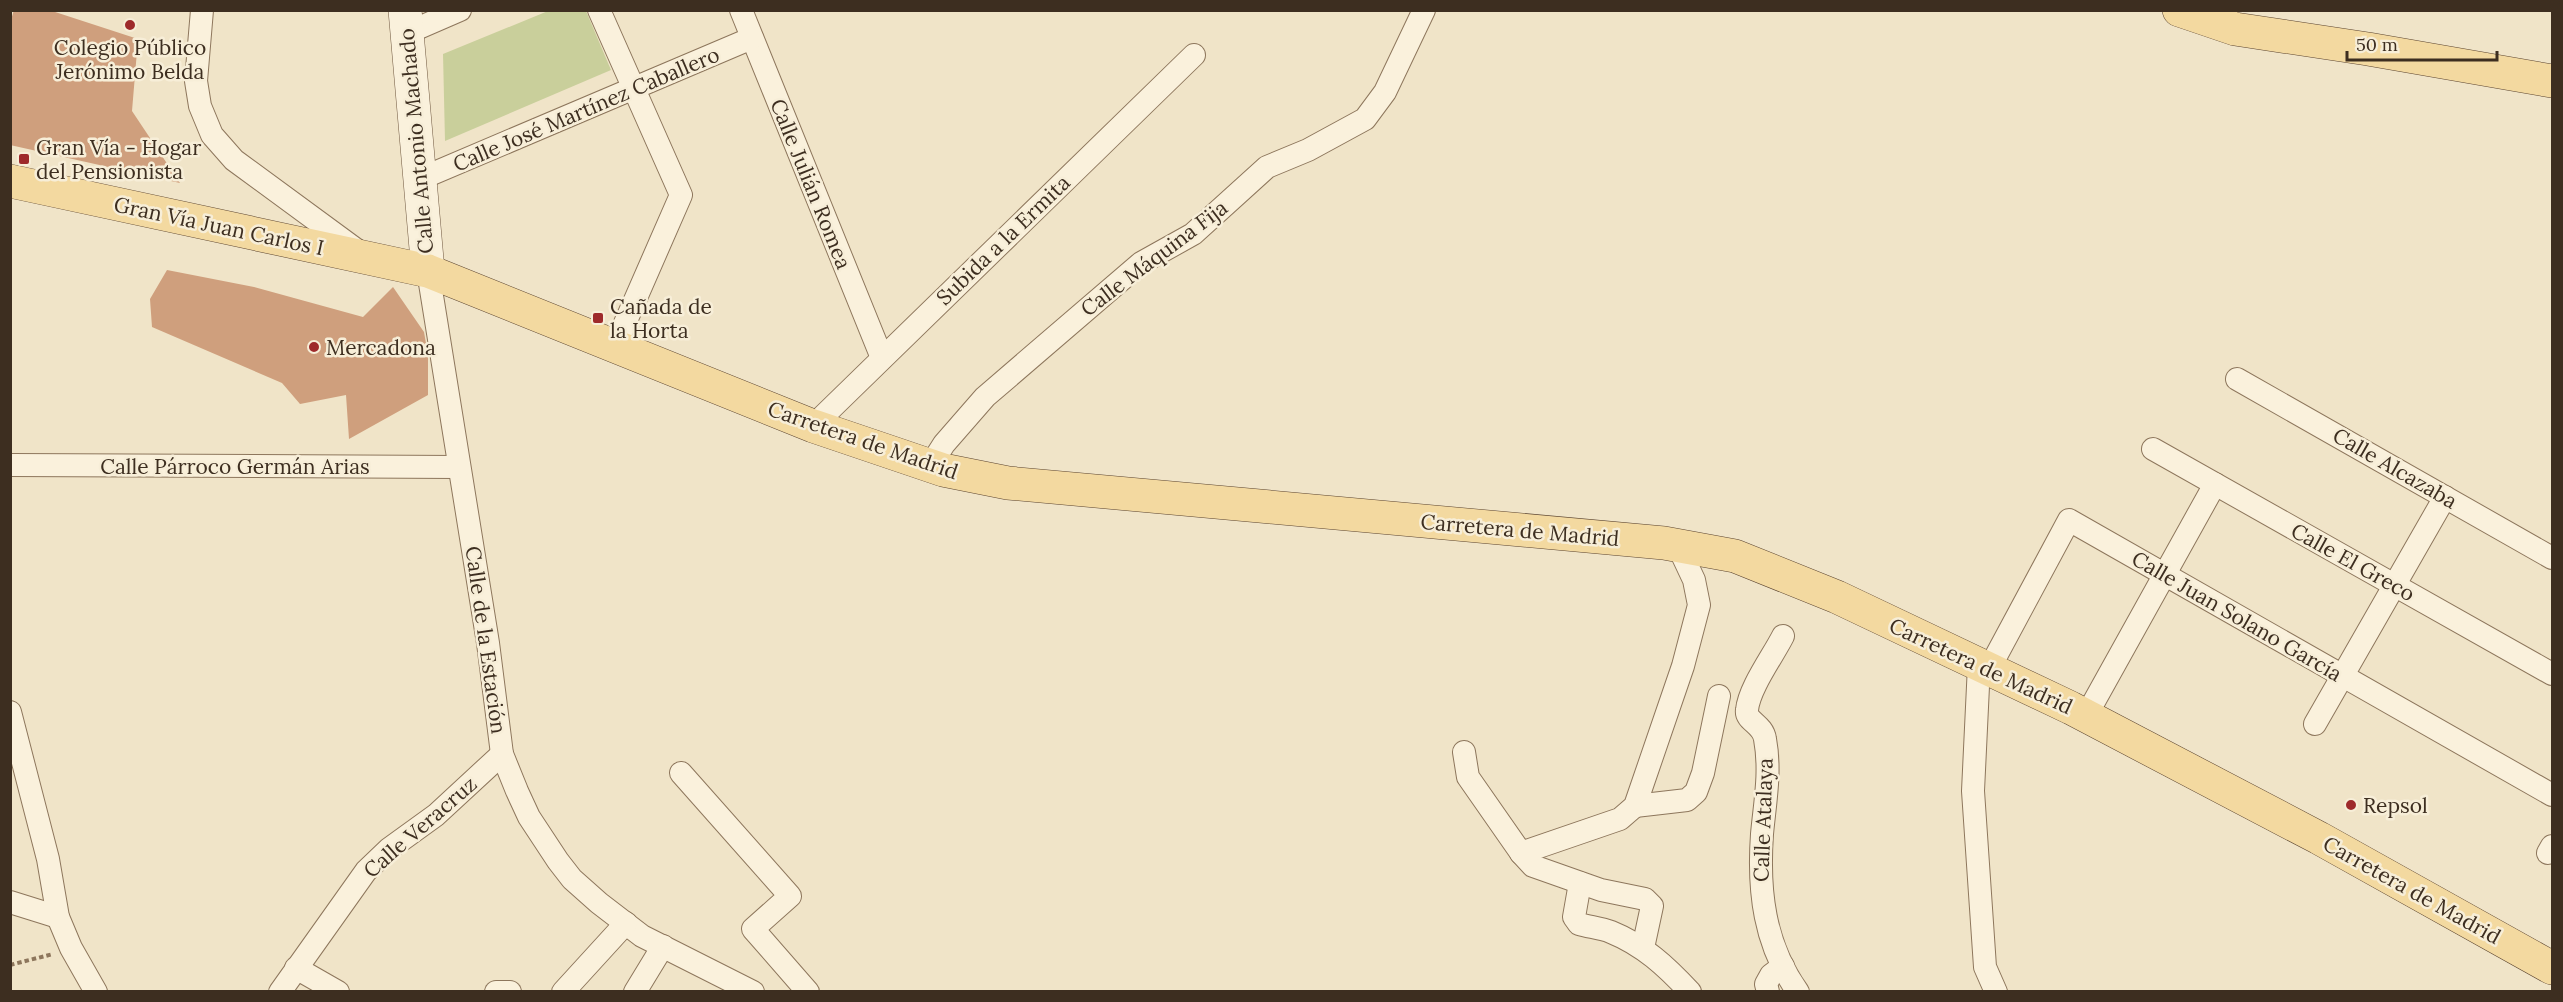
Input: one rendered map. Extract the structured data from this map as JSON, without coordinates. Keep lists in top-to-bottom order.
{
  "streets": {
    "main road": ["Calle Antonio Machado", "Gran Vía Juan Carlos I", "Carretera de Madrid"],
    "street": [
      "Calle José Martínez Caballero",
      "Calle Julián Romea",
      "Subida a la Ermita",
      "Calle Máquina Fija",
      "Calle Párroco Germán Arias",
      "Calle Alcazaba",
      "Calle El Greco",
      "Calle Juan Solano García",
      "Calle de la Estación",
      "Calle Atalaya",
      "Calle Veracruz"
    ]
  },
  "crossings": [
    ["Calle José Martínez Caballero", "Calle Antonio Machado"],
    ["Calle José Martínez Caballero", "Calle Julián Romea"],
    ["Calle Antonio Machado", "Gran Vía Juan Carlos I"],
    ["Calle Antonio Machado", "Carretera de Madrid"],
    ["Calle Antonio Machado", "Calle de la Estación"],
    ["Calle Julián Romea", "Subida a la Ermita"],
    ["Gran Vía Juan Carlos I", "Carretera de Madrid"],
    ["Gran Vía Juan Carlos I", "Calle de la Estación"],
    ["Subida a la Ermita", "Carretera de Madrid"],
    ["Calle Máquina Fija", "Carretera de Madrid"],
    ["Carretera de Madrid", "Calle Juan Solano García"],
    ["Carretera de Madrid", "Calle de la Estación"],
    ["Calle Párroco Germán Arias", "Calle de la Estación"],
    ["Calle de la Estación", "Calle Veracruz"]
  ],
  "places": {
    "other": ["Colegio Público Jerónimo Belda", "Mercadona", "Repsol"],
    "transit": ["Gran Vía - Hogar del Pensionista", "Cañada de la Horta"]
  },
  "scale_bar": "50 m"
}
